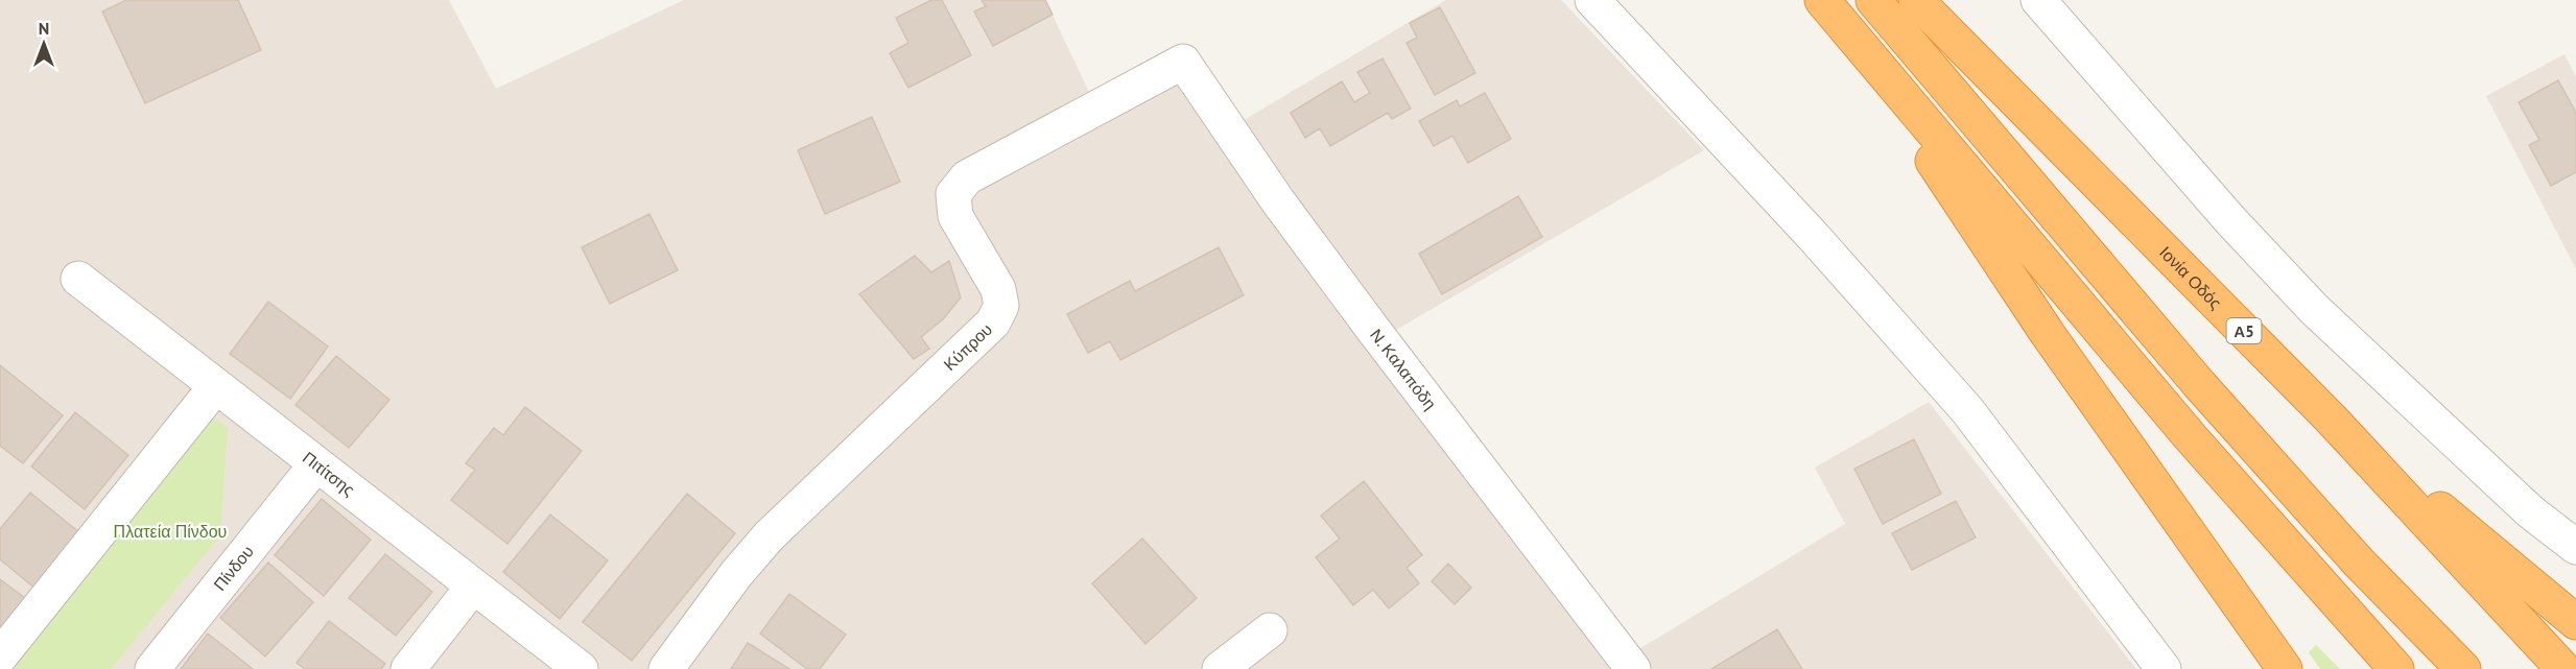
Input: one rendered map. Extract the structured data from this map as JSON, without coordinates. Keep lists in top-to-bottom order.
{
  "streets": {
    "highway": ["Ιονία Οδός", "Α5"],
    "street": [
      "Κύπρου",
      "Ν. Καλαπόδη",
      "Πιτίτσης",
      "Πίνδου"
    ]
  },
  "crossings": [
    ["Κύπρου", "Ν. Καλαπόδη"],
    ["Πιτίτσης", "Πίνδου"]
  ],
  "parks": ["Πλατεία Πίνδου"],
  "north": "top"
}
